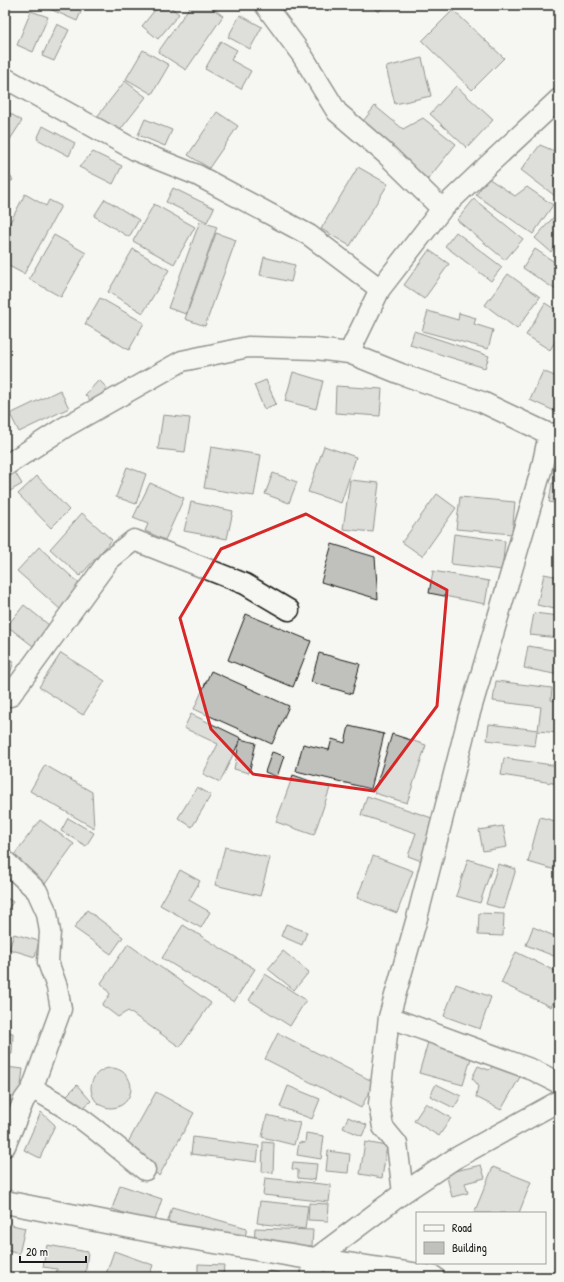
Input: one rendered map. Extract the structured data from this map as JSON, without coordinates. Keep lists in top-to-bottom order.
{
  "legend": ["Road", "Building"],
  "scale_bar": "20 m"
}
